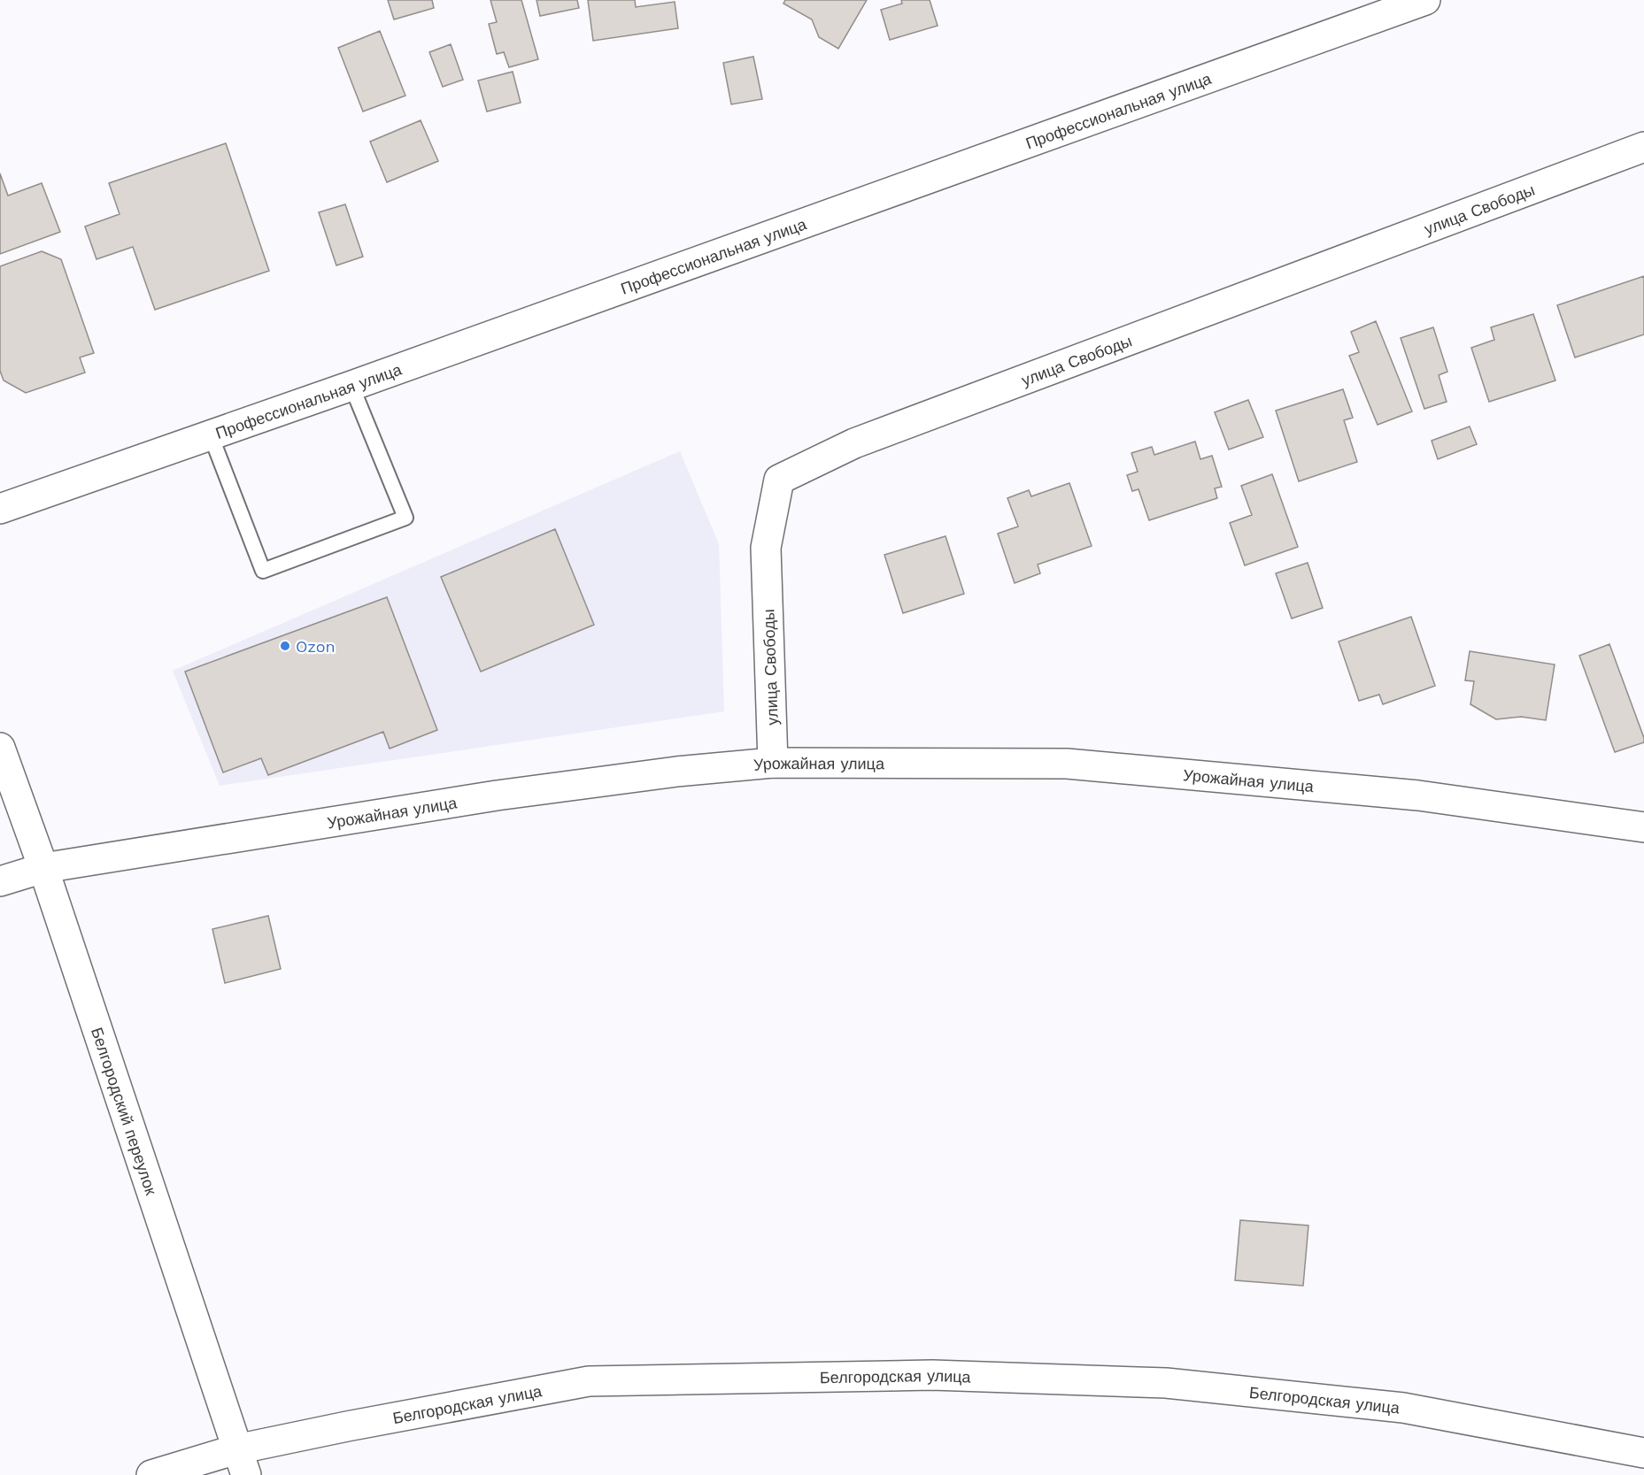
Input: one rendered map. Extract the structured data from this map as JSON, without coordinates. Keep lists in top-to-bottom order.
{
  "streets": {
    "street": [
      "Профессиональная улица",
      "улица Свободы",
      "Урожайная улица",
      "Белгородский переулок",
      "Белгородская улица"
    ]
  },
  "crossings": [
    ["улица Свободы", "Урожайная улица"],
    ["Урожайная улица", "Белгородский переулок"],
    ["Белгородский переулок", "Белгородская улица"]
  ],
  "places": ["Ozon"]
}
